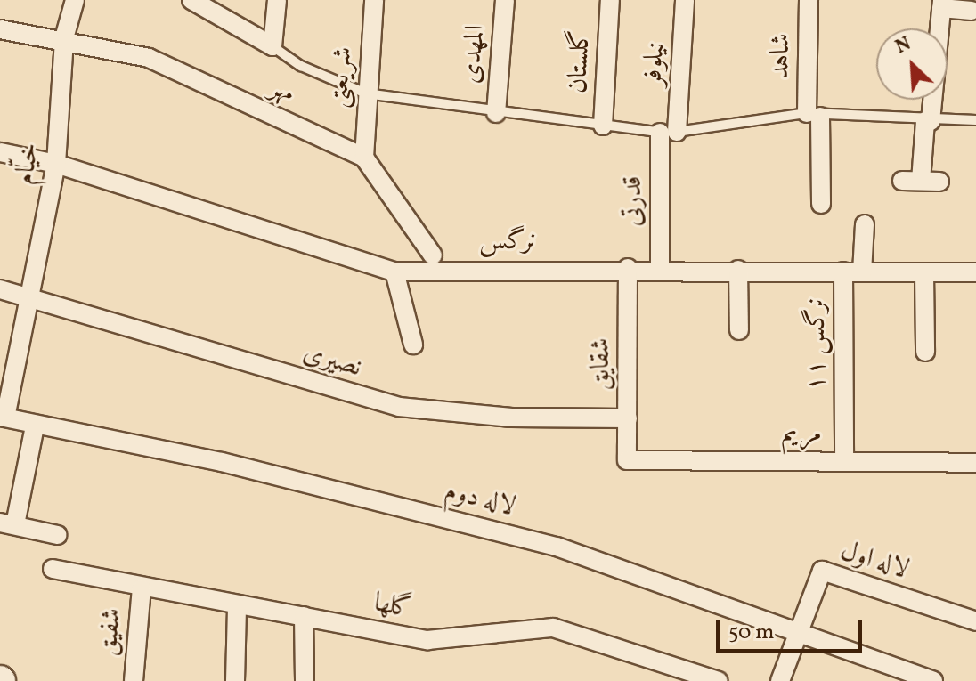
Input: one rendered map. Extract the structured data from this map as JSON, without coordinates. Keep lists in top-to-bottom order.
{
  "streets": {
    "street": [
      "المهدی",
      "شاهد",
      "گلستان",
      "نیلوفر",
      "شریعتی",
      "مهر",
      "خیّام",
      "قدرتی",
      "نرگس",
      "نرگس ۱۱",
      "نصیری",
      "شقایق",
      "مریم",
      "لاله دوم",
      "لاله اول",
      "گلها",
      "شفیق"
    ]
  },
  "crossings": [
    ["نیلوفر", "قدرتی"],
    ["شریعتی", "مهر"],
    ["مهر", "خیّام"],
    ["خیّام", "نرگس"],
    ["خیّام", "نصیری"],
    ["خیّام", "لاله دوم"],
    ["قدرتی", "نرگس"],
    ["نرگس", "نرگس ۱۱"],
    ["نرگس", "شقایق"],
    ["نرگس ۱۱", "مریم"],
    ["نصیری", "شقایق"],
    ["شقایق", "مریم"],
    ["لاله دوم", "لاله اول"],
    ["گلها", "شفیق"]
  ],
  "scale_bar": "50 m",
  "north": "top left"
}
